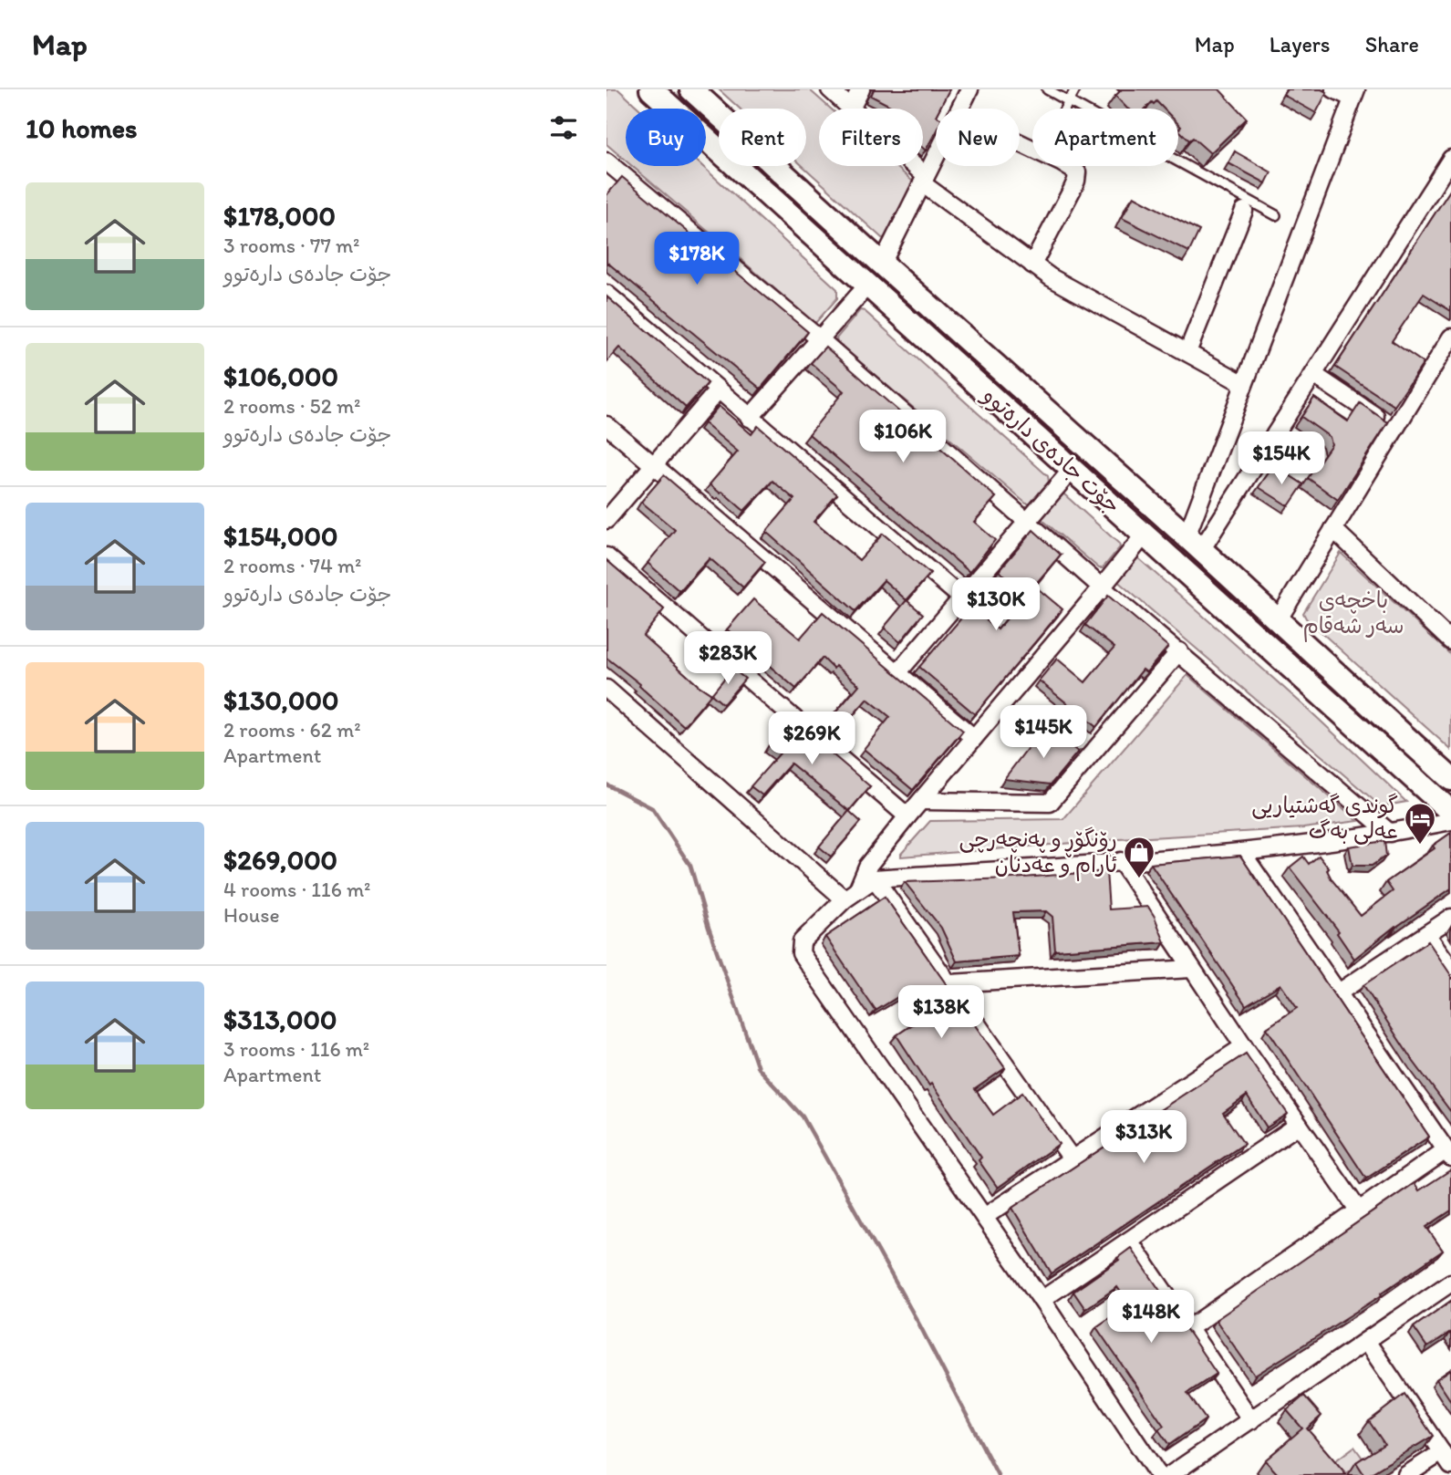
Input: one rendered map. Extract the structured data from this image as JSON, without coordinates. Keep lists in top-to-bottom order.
{
  "streets": {
    "main road": ["جۆت جادەی دارەتوو"]
  },
  "parks": ["باخچەی سەر شەقام"],
  "places": {
    "hotel": ["گوندی گەشتیاریی عەلی بەگ"],
    "shop": ["ڕۆنگۆڕ و پەنچەرچی ئارام و عەدنان"]
  },
  "page": {
    "header": "Map",
    "nav": ["Map", "Layers", "Share"],
    "heading": "10 homes",
    "chip": [
      "Buy",
      "Rent",
      "Filters",
      "New",
      "Apartment"
    ],
    "list": [
      {
        "name": "$178,000",
        "note": "3 rooms · 77 m² · جۆت جادەی دارەتوو"
      },
      {
        "name": "$106,000",
        "note": "2 rooms · 52 m² · جۆت جادەی دارەتوو"
      },
      {
        "name": "$154,000",
        "note": "2 rooms · 74 m² · جۆت جادەی دارەتوو"
      },
      {
        "name": "$130,000",
        "note": "2 rooms · 62 m² · Apartment"
      },
      {
        "name": "$269,000",
        "note": "4 rooms · 116 m² · House"
      },
      {
        "name": "$313,000",
        "note": "3 rooms · 116 m² · Apartment"
      }
    ],
    "price": [
      "$178K",
      "$106K",
      "$154K",
      "$130K",
      "$283K",
      "$145K",
      "$269K",
      "$138K",
      "$313K",
      "$148K"
    ]
  }
}
